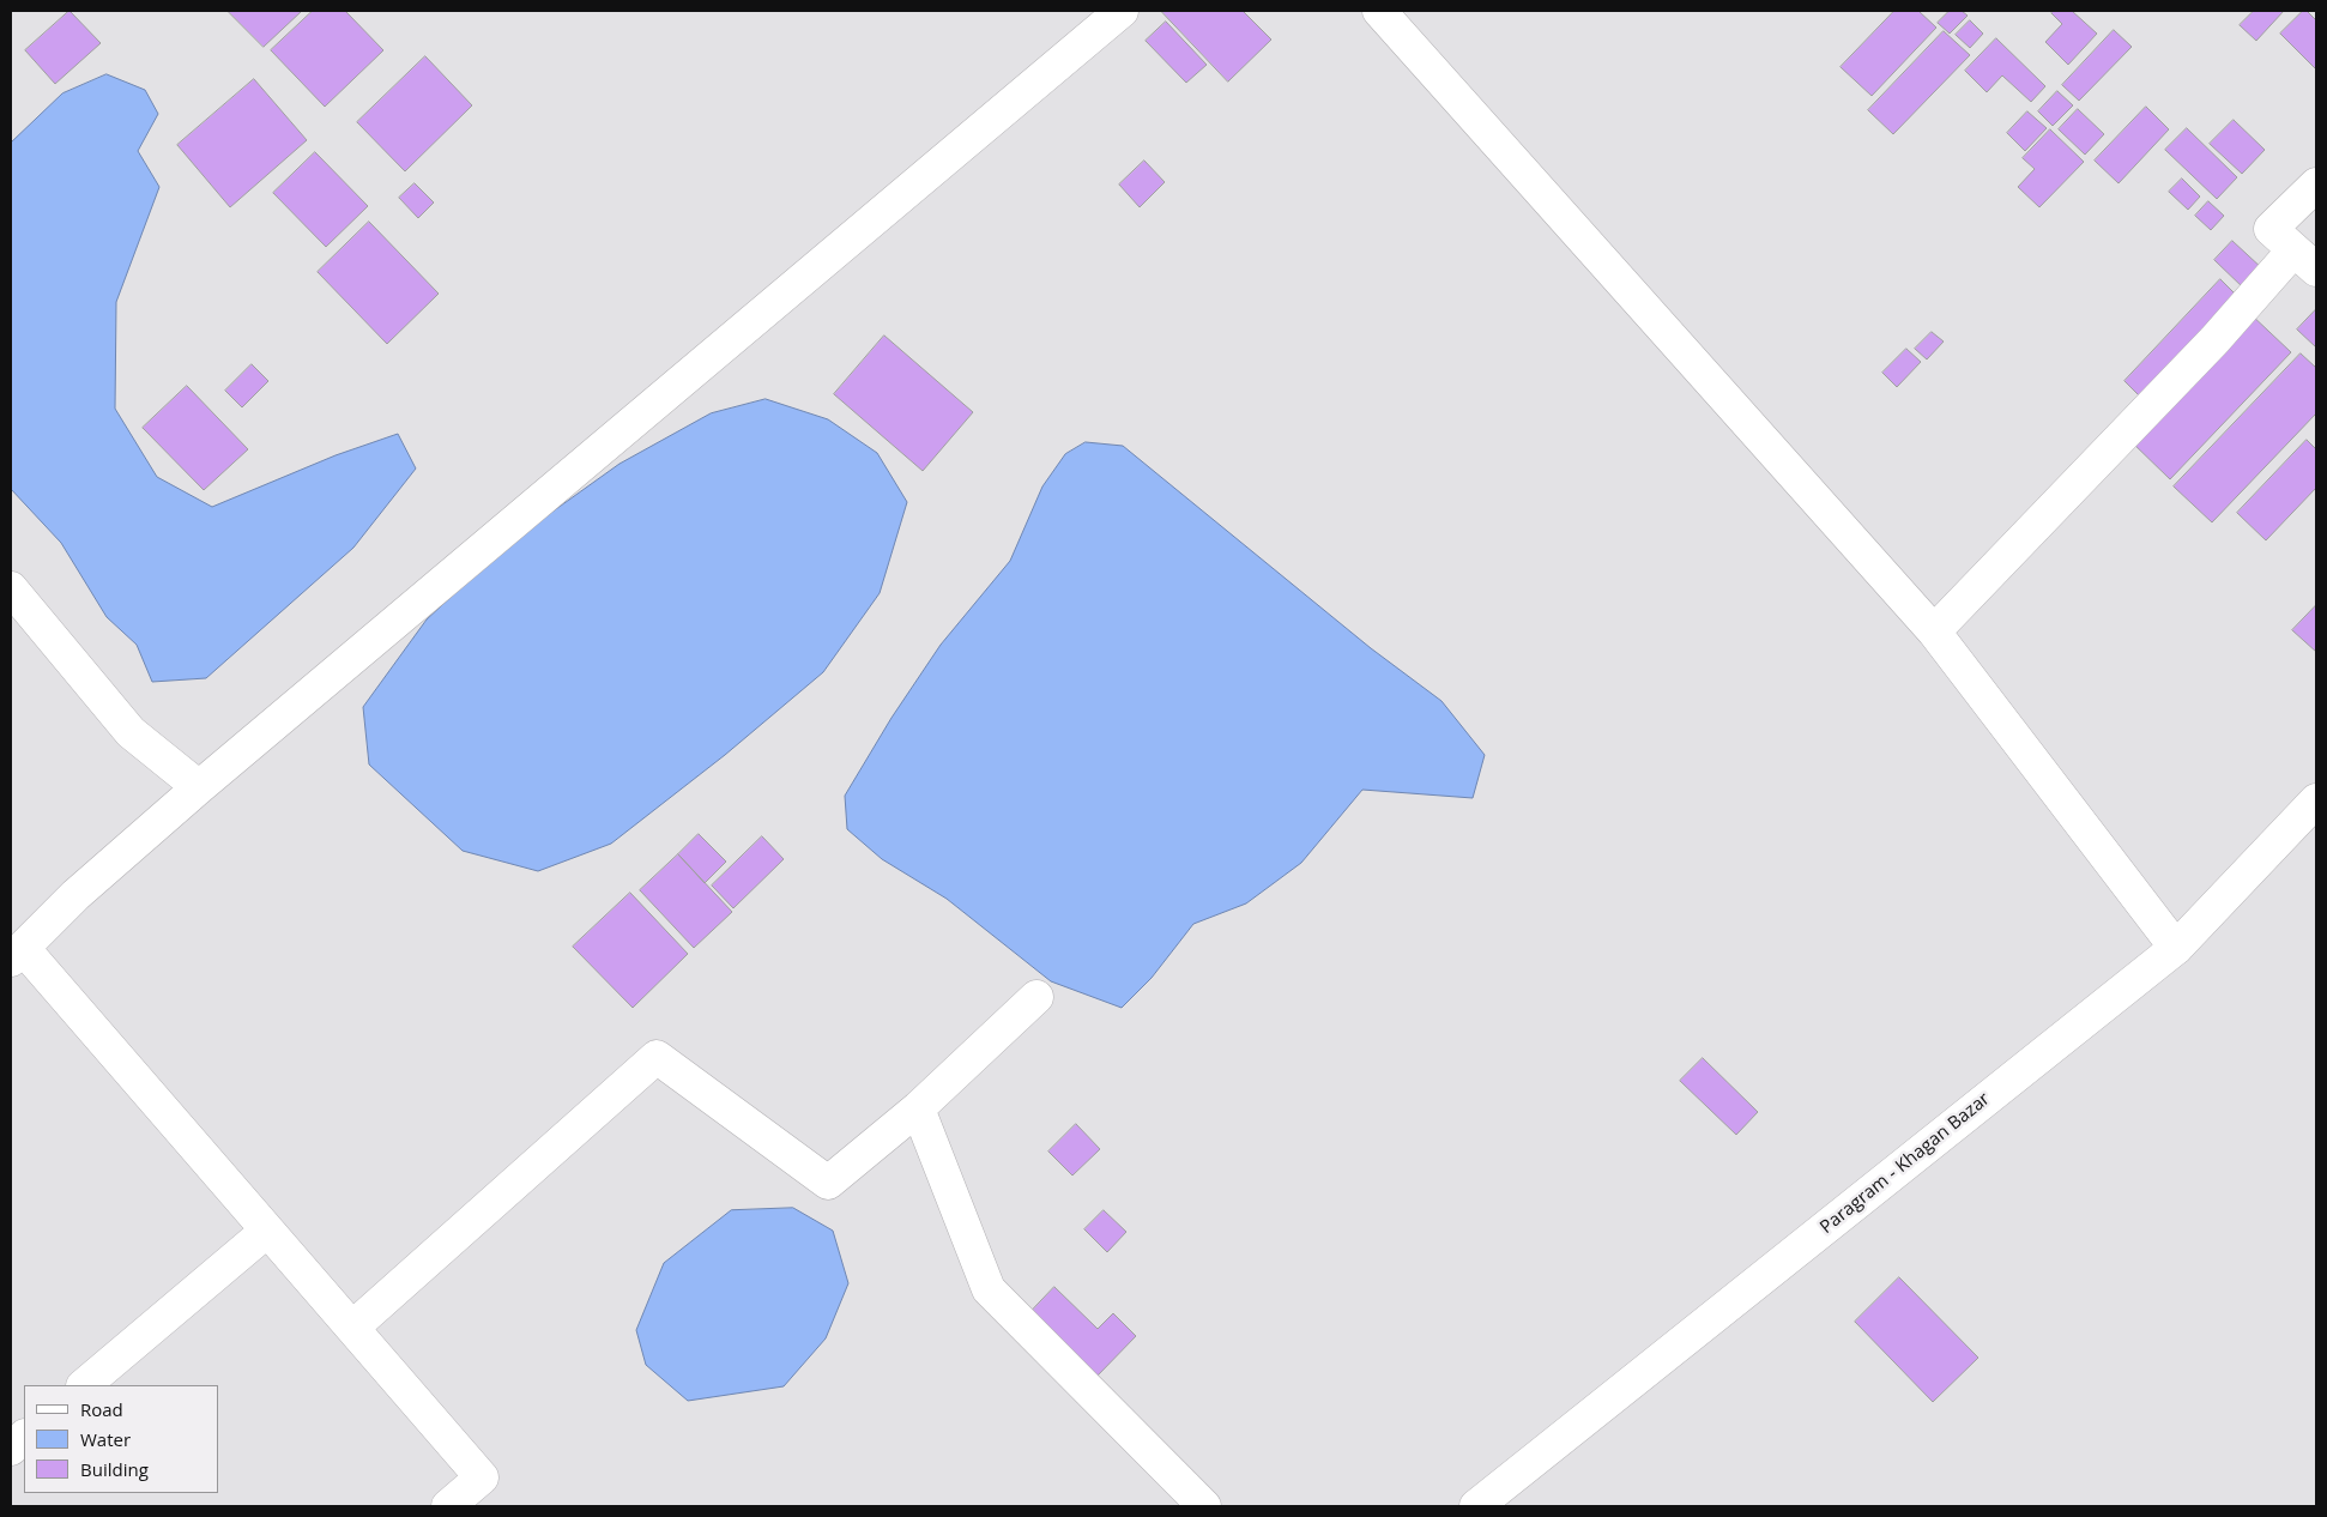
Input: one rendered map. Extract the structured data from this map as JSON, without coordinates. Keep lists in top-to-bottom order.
{
  "streets": {
    "street": ["Paragram - Khagan Bazar"]
  },
  "legend": ["Road", "Water", "Building"]
}
